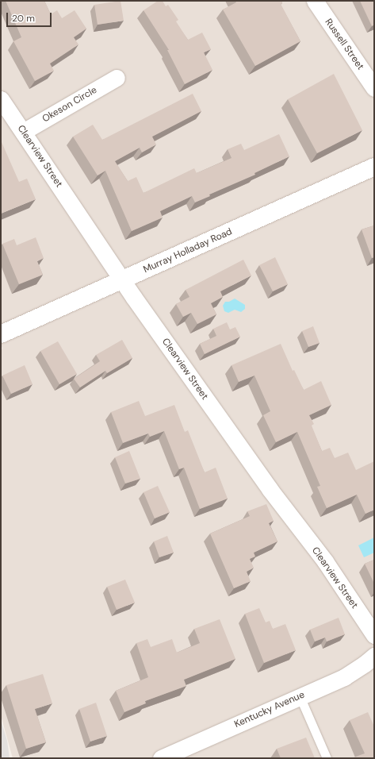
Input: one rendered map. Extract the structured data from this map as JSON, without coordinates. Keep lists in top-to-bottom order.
{
  "streets": {
    "street": [
      "Russell Street",
      "Okeson Circle",
      "Clearview Street",
      "Murray Holladay Road",
      "Kentucky Avenue"
    ]
  },
  "crossings": [
    ["Okeson Circle", "Clearview Street"],
    ["Clearview Street", "Murray Holladay Road"]
  ],
  "scale_bar": "20 m"
}
